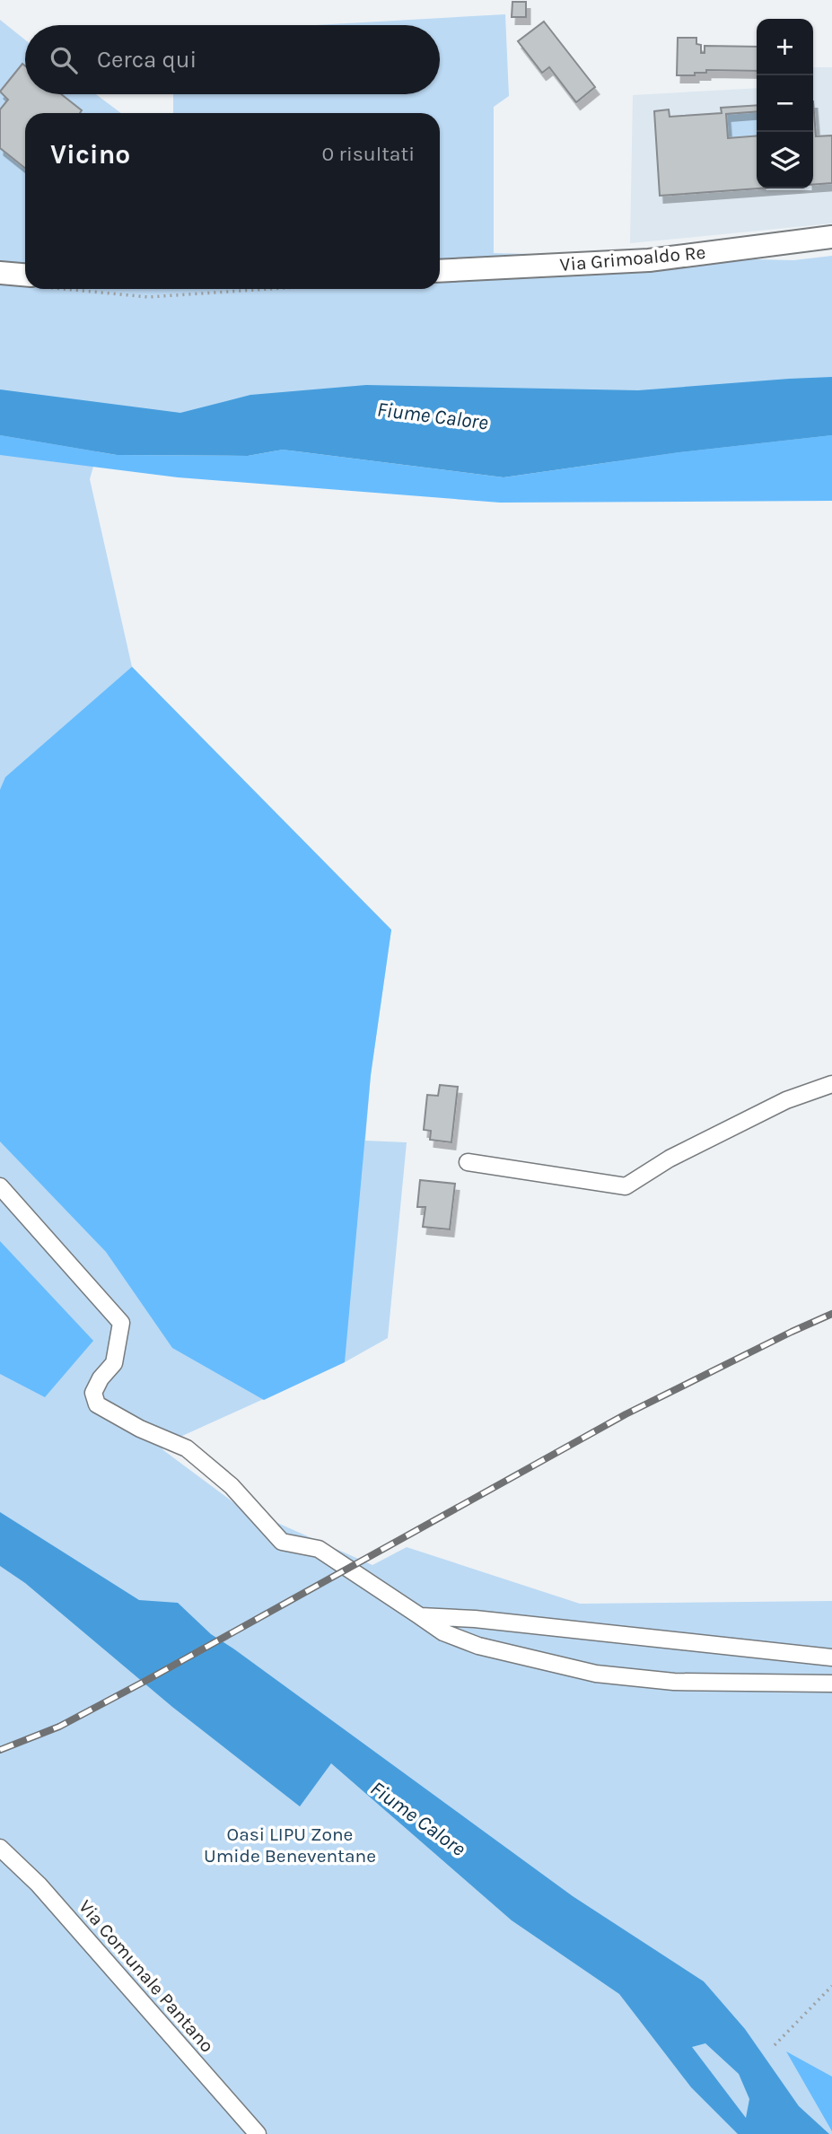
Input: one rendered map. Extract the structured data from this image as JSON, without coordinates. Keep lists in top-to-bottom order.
{
  "streets": {
    "main road": ["Via Grimoaldo Re"],
    "street": ["Via Comunale Pantano"]
  },
  "water": ["Fiume Calore"],
  "parks": ["Oasi LIPU Zone Umide Beneventane"],
  "page": {
    "map_buttons": ["+", "−"],
    "search": "Cerca qui",
    "heading": ["Vicino", "0 risultati"]
  }
}
